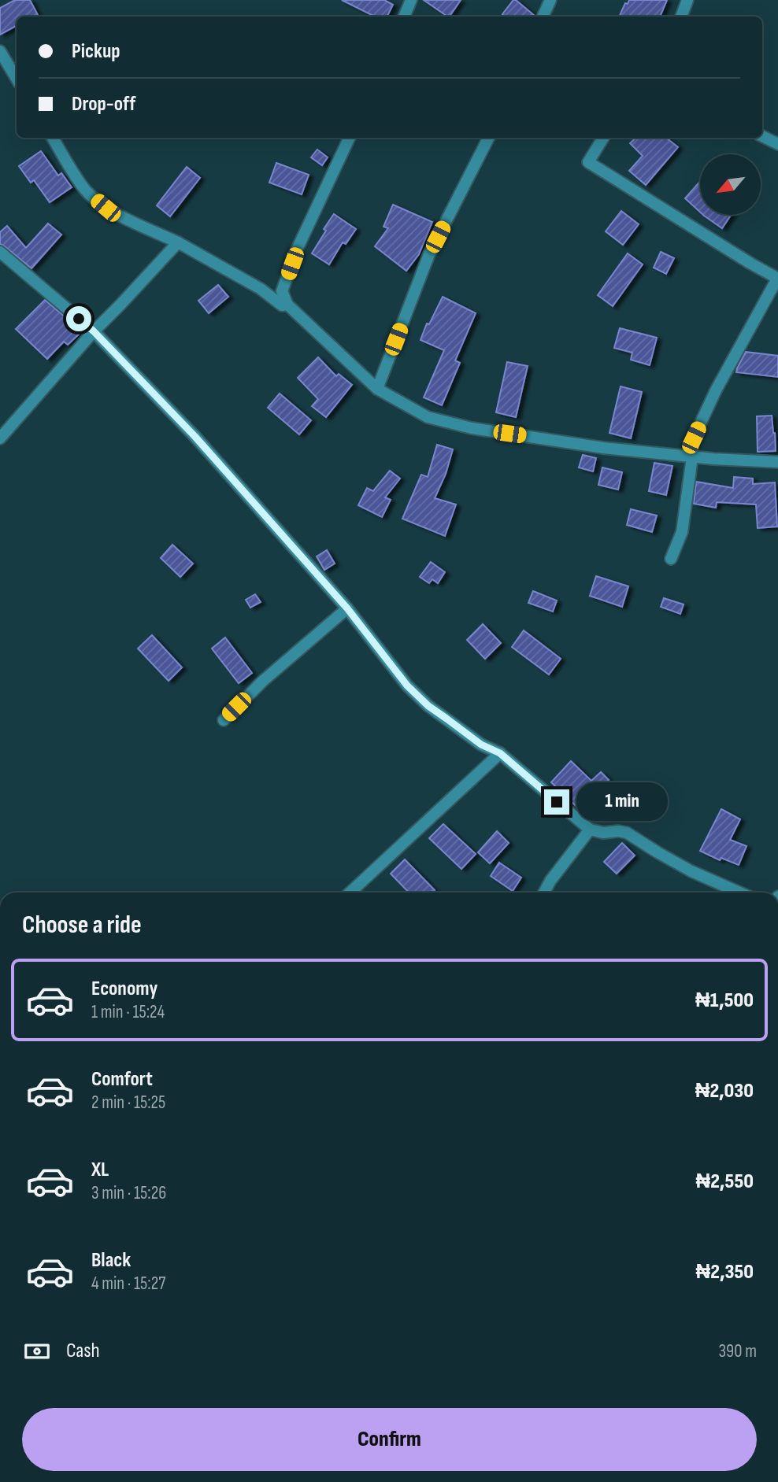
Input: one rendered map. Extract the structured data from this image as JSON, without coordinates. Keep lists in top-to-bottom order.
{
  "north": "bottom left",
  "page": {
    "banner": ["Pickup", "Drop-off"],
    "bubble": "1 min",
    "heading": "Choose a ride",
    "list": [
      {
        "name": "Economy",
        "note": "1 min · 15:24",
        "value": "₦1,500"
      },
      {
        "name": "Comfort",
        "note": "2 min · 15:25",
        "value": "₦2,030"
      },
      {
        "name": "XL",
        "note": "3 min · 15:26",
        "value": "₦2,550"
      },
      {
        "name": "Black",
        "note": "4 min · 15:27",
        "value": "₦2,350"
      }
    ],
    "pay": ["Cash", "390 m"],
    "buttons": "Confirm"
  }
}
